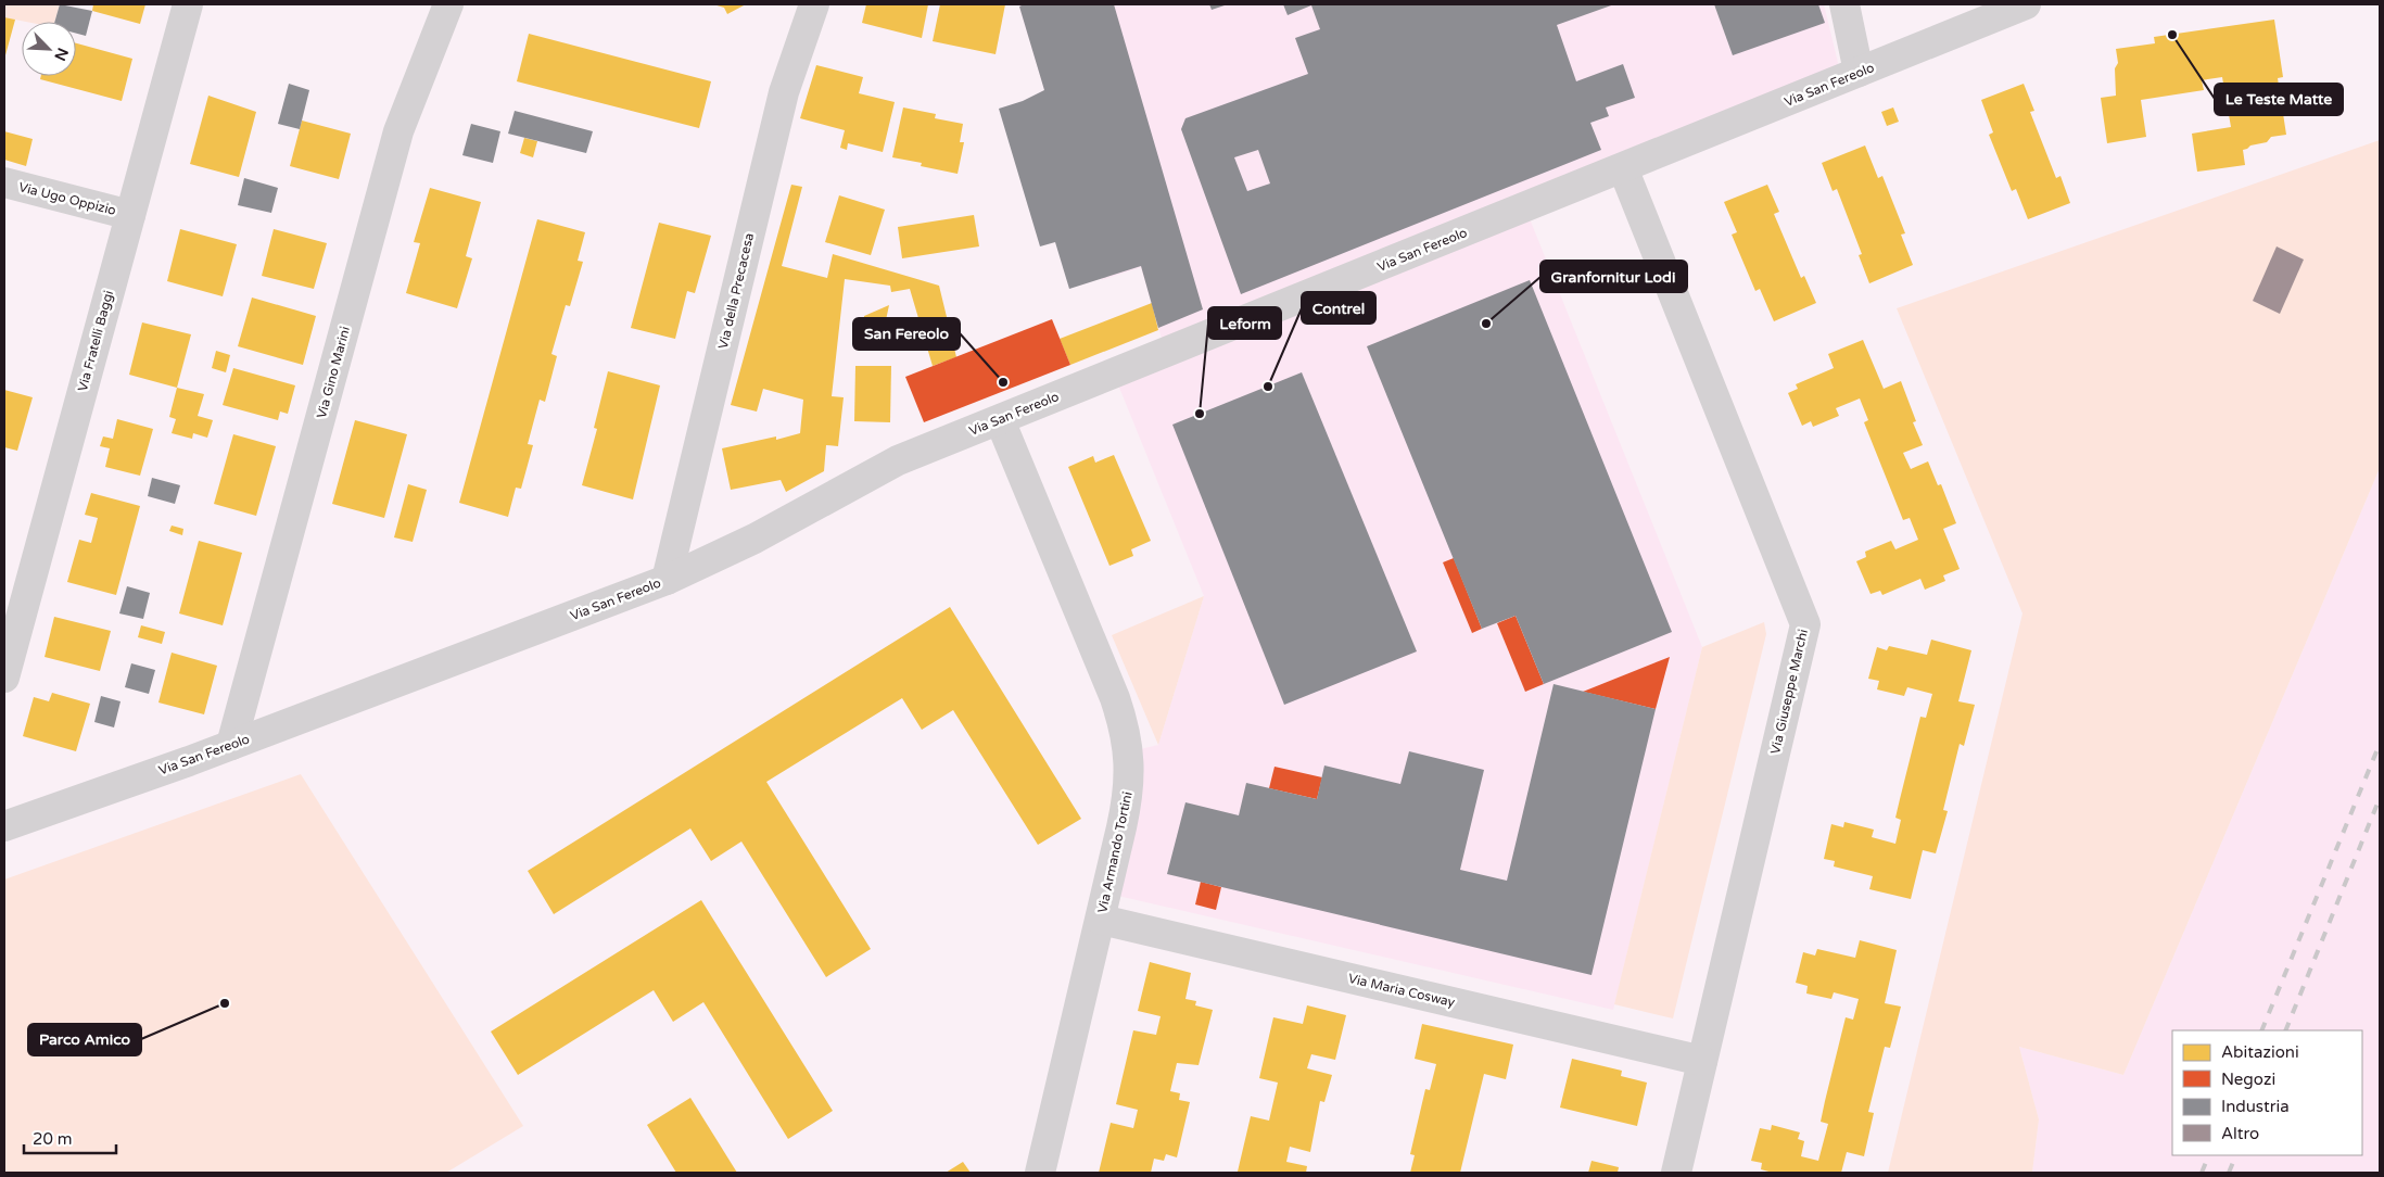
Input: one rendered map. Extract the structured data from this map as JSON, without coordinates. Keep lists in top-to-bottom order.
{
  "streets": {
    "street": [
      "Via San Fereolo",
      "Via Ugo Oppizio",
      "Via della Precacesa",
      "Via Fratelli Baggi",
      "Via Gino Marini",
      "Via Giuseppe Marchi",
      "Via Armando Tortini",
      "Via Maria Cosway"
    ]
  },
  "crossings": [
    ["Via San Fereolo", "Via della Precacesa"],
    ["Via San Fereolo", "Via Gino Marini"],
    ["Via San Fereolo", "Via Giuseppe Marchi"],
    ["Via San Fereolo", "Via Armando Tortini"],
    ["Via Ugo Oppizio", "Via Fratelli Baggi"],
    ["Via Giuseppe Marchi", "Via Maria Cosway"],
    ["Via Armando Tortini", "Via Maria Cosway"]
  ],
  "places": [
    "Le Teste Matte",
    "Granfornitur Lodi",
    "San Fereolo",
    "Contrel",
    "Leform",
    "Parco Amico"
  ],
  "legend": [
    "Abitazioni",
    "Negozi",
    "Industria",
    "Altro"
  ],
  "scale_bar": "20 m",
  "north": "bottom right"
}
